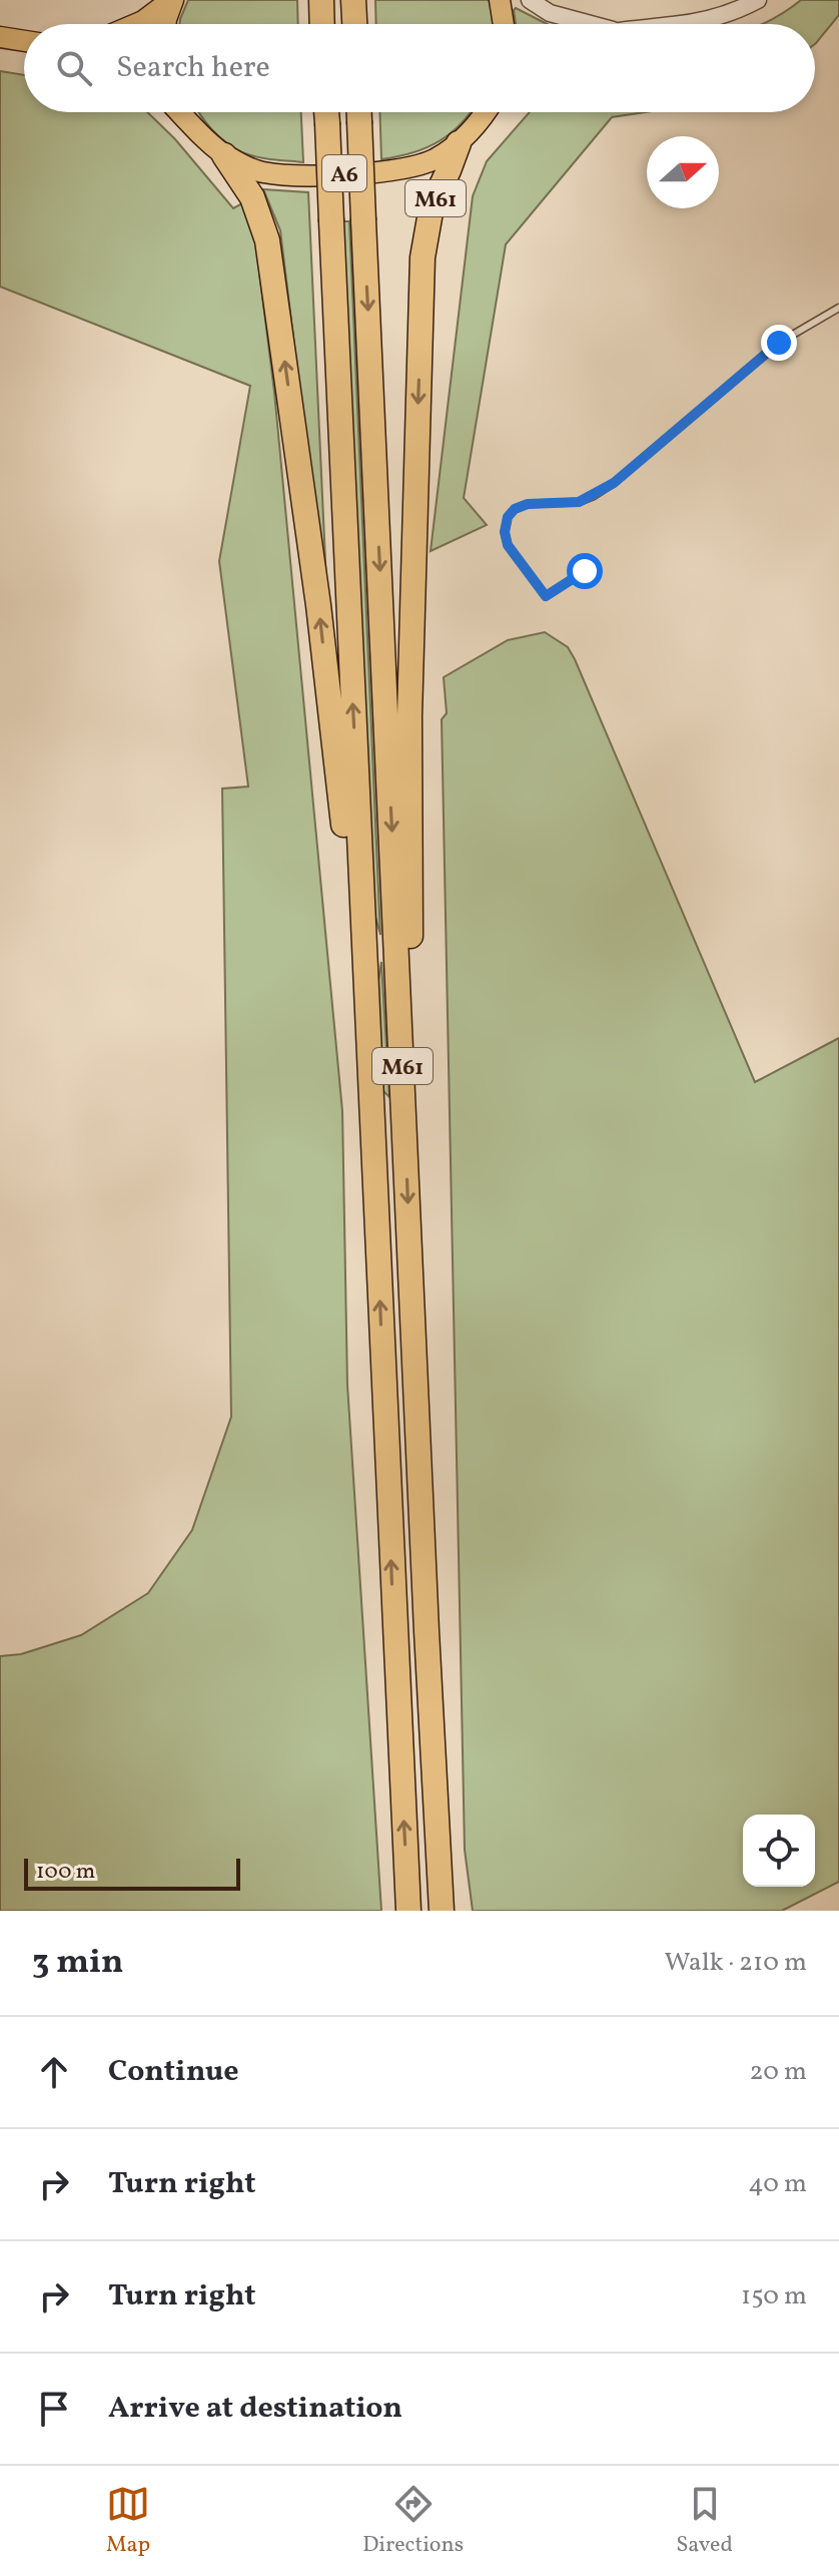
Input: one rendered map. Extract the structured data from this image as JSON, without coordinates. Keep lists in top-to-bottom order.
{
  "streets": {
    "highway": ["M61"],
    "main road": ["A6"]
  },
  "crossings": [
    ["A6", "M61"]
  ],
  "scale_bar": "100 m",
  "north": "right",
  "page": {
    "search": "Search here",
    "scale": "100 m",
    "heading": ["3 min", "Walk · 210 m"],
    "list": [
      ["Continue", "20 m"],
      ["Turn right", "40 m"],
      ["Turn right", "150 m"],
      "Arrive at destination"
    ],
    "nav": ["Map", "Directions", "Saved"]
  }
}
